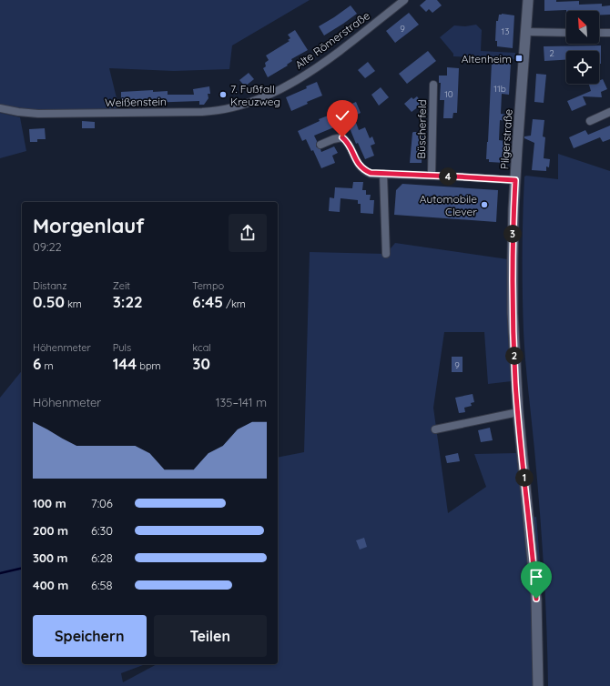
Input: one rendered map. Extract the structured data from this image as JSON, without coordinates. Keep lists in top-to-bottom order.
{
  "streets": {
    "main road": ["Pilgerstraße"],
    "street": ["Alte Römerstraße", "Weißenstein", "Büscherfeld"]
  },
  "crossings": [
    ["Alte Römerstraße", "Weißenstein"]
  ],
  "places": {
    "transit": ["Altenheim"],
    "other": ["7. Fußfall Kreuzweg", "Automobile Clever"]
  },
  "house_numbers": [
    "9",
    "13",
    "2",
    "11b",
    "10",
    "9"
  ],
  "north": "top left",
  "page": {
    "pins": [
      "4",
      "3",
      "2",
      "1"
    ],
    "heading": ["Morgenlauf", "09:22"],
    "stats": [
      ["Distanz", "0.50 km"],
      ["Zeit", "3:22"],
      ["Tempo", "6:45 /km"],
      ["Höhenmeter", "6 m"],
      ["Puls", "144 bpm"],
      ["kcal", "30"]
    ],
    "chart": ["Höhenmeter", "135–141 m"],
    "list": [
      {
        "name": "100 m",
        "note": "7:06"
      },
      {
        "name": "200 m",
        "note": "6:30"
      },
      {
        "name": "300 m",
        "note": "6:28"
      },
      {
        "name": "400 m",
        "note": "6:58"
      }
    ],
    "buttons": ["Speichern", "Teilen"]
  }
}
